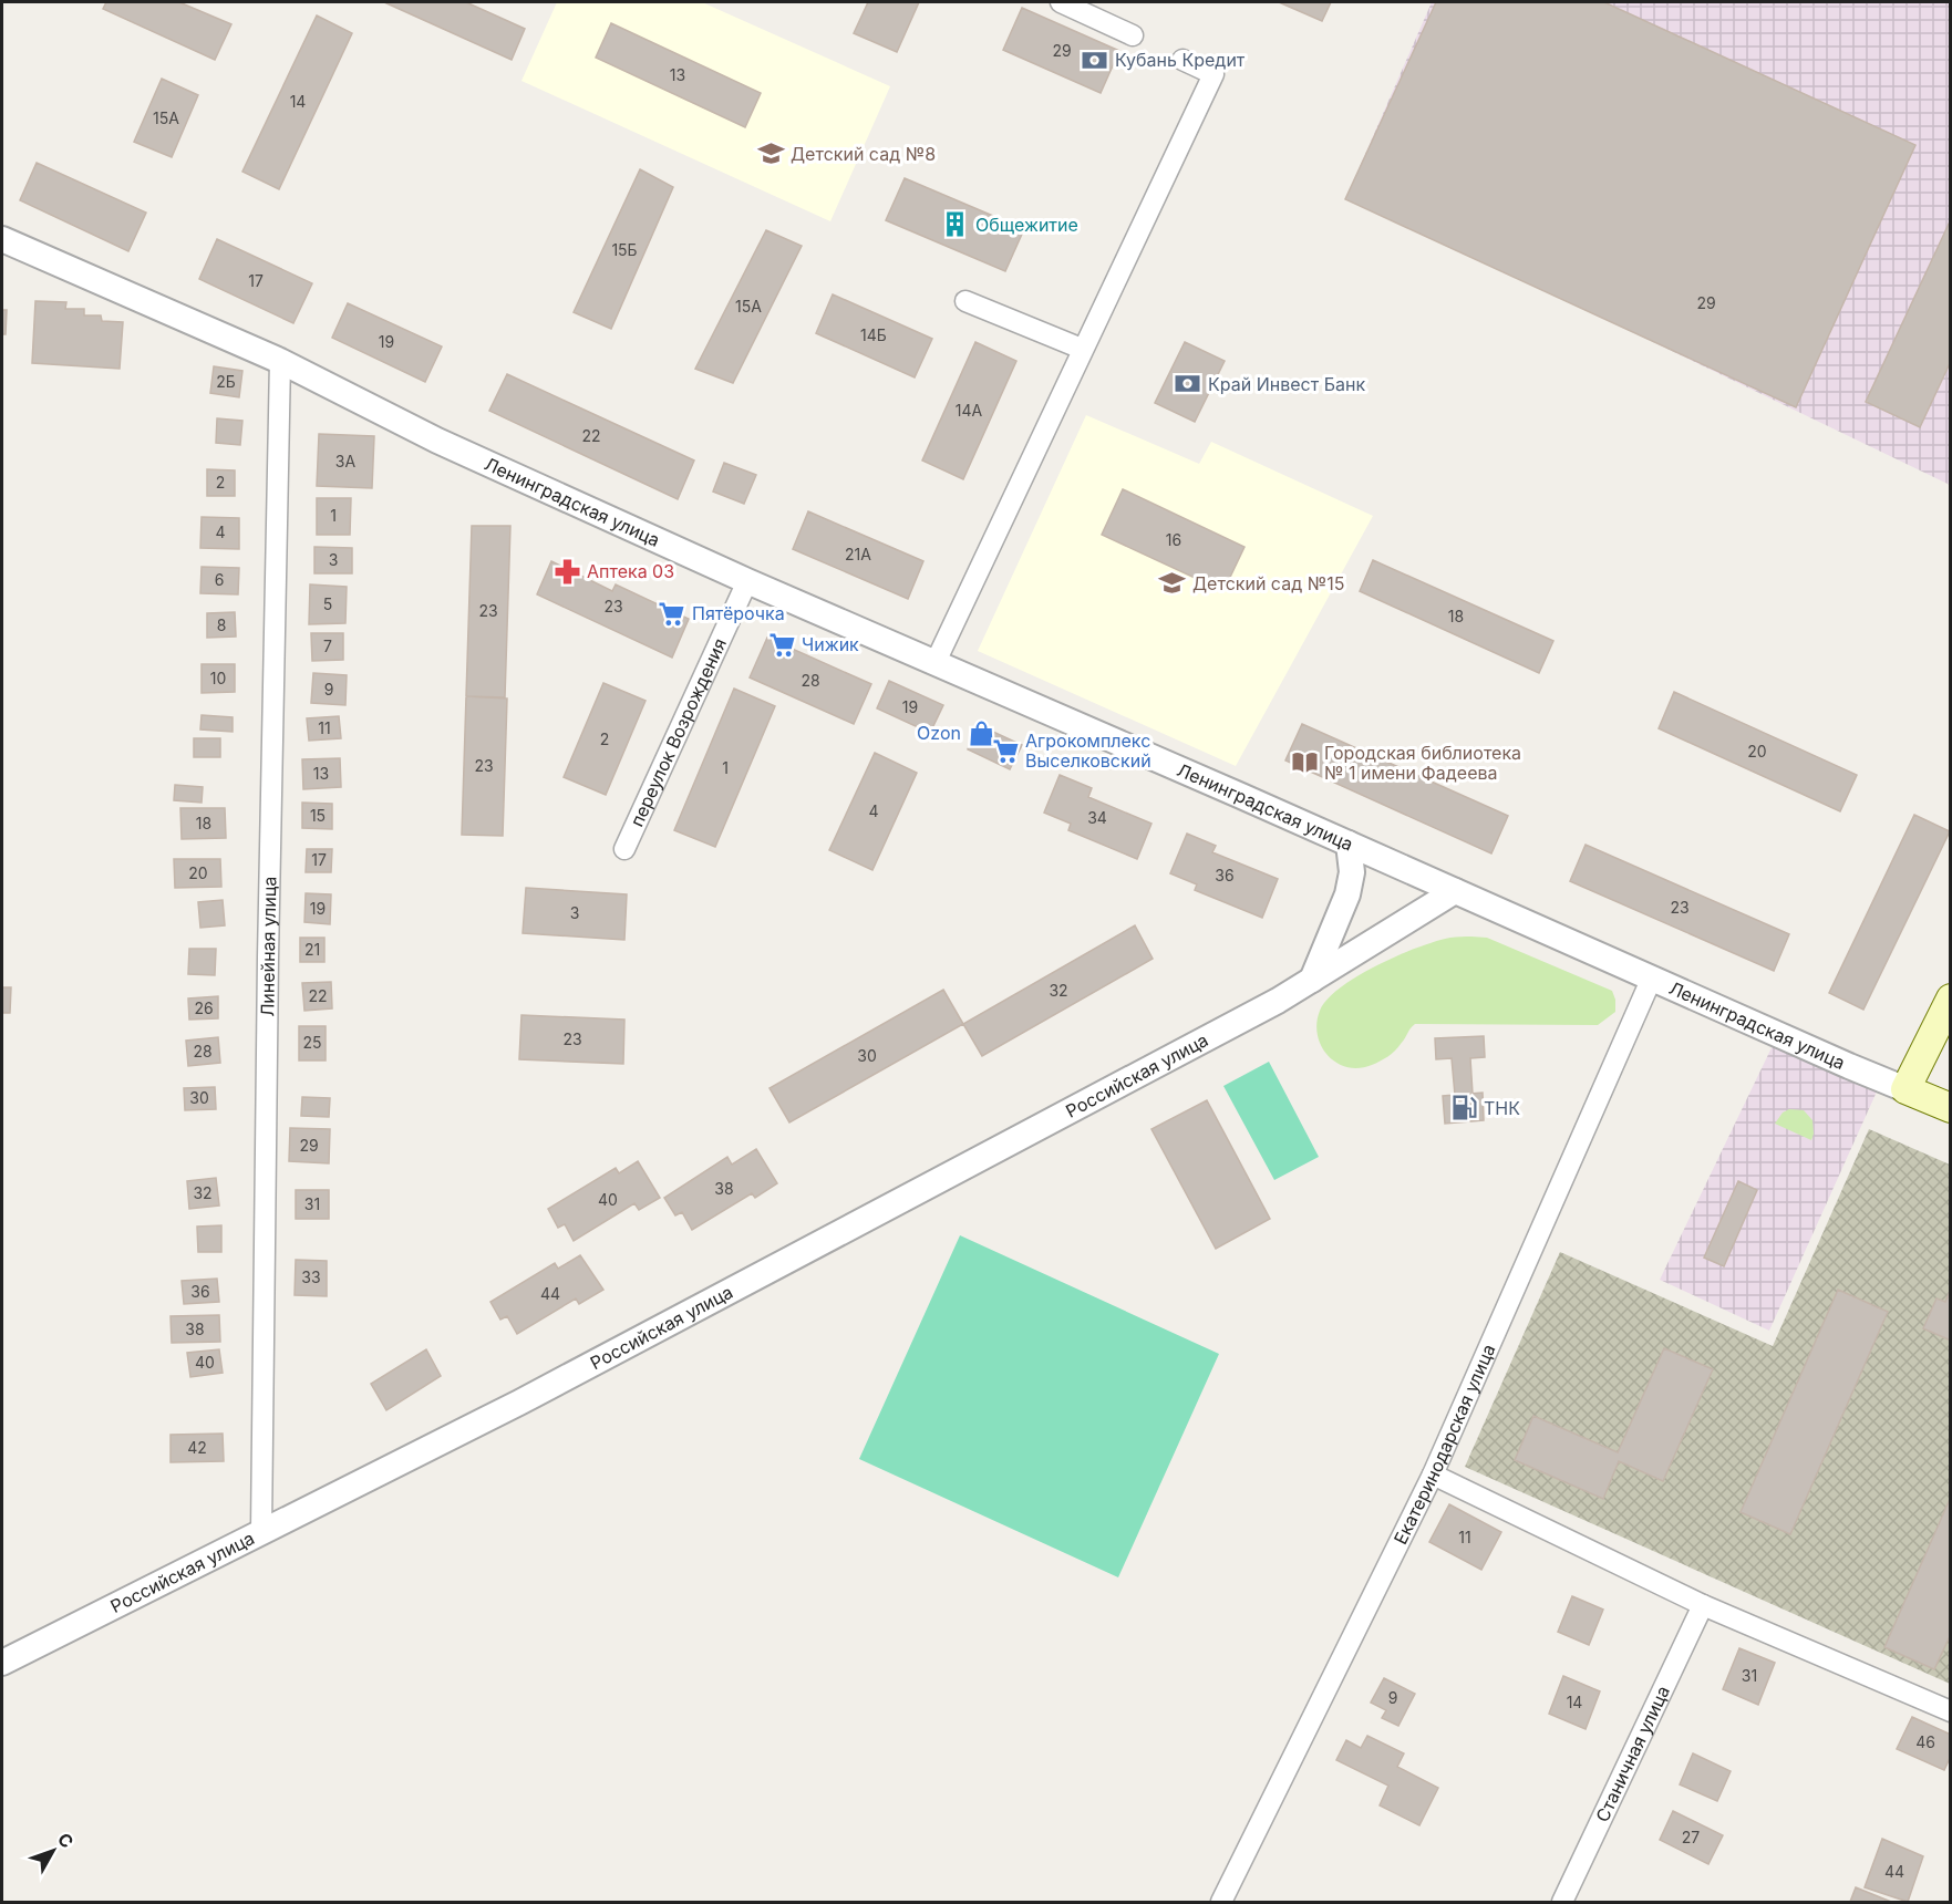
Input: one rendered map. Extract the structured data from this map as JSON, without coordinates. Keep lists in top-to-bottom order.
{
  "streets": {
    "main road": ["Ленинградская улица"],
    "street": [
      "переулок Возрождения",
      "Линейная улица",
      "Российская улица",
      "Екатеринодарская улица",
      "Станичная улица"
    ]
  },
  "crossings": [
    ["Ленинградская улица", "переулок Возрождения"],
    ["Ленинградская улица", "Линейная улица"],
    ["Ленинградская улица", "Российская улица"],
    ["Ленинградская улица", "Екатеринодарская улица"],
    ["Линейная улица", "Российская улица"]
  ],
  "places": {
    "bank": ["Кубань Кредит", "Край Инвест Банк"],
    "school or university": ["Детский сад №8", "Детский сад №15"],
    "building": ["Общежитие"],
    "pharmacy": ["Аптека 03"],
    "supermarket": ["Пятёрочка", "Чижик", "Агрокомплекс Выселковский"],
    "shop": ["Ozon"],
    "library": ["Городская библиотека № 1 имени Фадеева"],
    "fuel station": ["ТНК"]
  },
  "house_numbers": [
    "29",
    "13",
    "14",
    "15А",
    "15Б",
    "17",
    "29",
    "15А",
    "14Б",
    "19",
    "2Б",
    "14А",
    "22",
    "3А",
    "2",
    "1",
    "4",
    "16",
    "21А",
    "3",
    "6",
    "5",
    "23",
    "23",
    "18",
    "8",
    "7",
    "10",
    "28",
    "9",
    "19",
    "11",
    "2",
    "20",
    "23",
    "1",
    "13",
    "4",
    "15",
    "34",
    "18",
    "17",
    "20",
    "36",
    "23",
    "19",
    "3",
    "21",
    "32",
    "22",
    "26",
    "23",
    "25",
    "28",
    "30",
    "30",
    "29",
    "38",
    "32",
    "40",
    "31",
    "33",
    "36",
    "44",
    "38",
    "40",
    "42",
    "11",
    "31",
    "9",
    "14",
    "46",
    "27",
    "44"
  ],
  "north": "top right"
}
